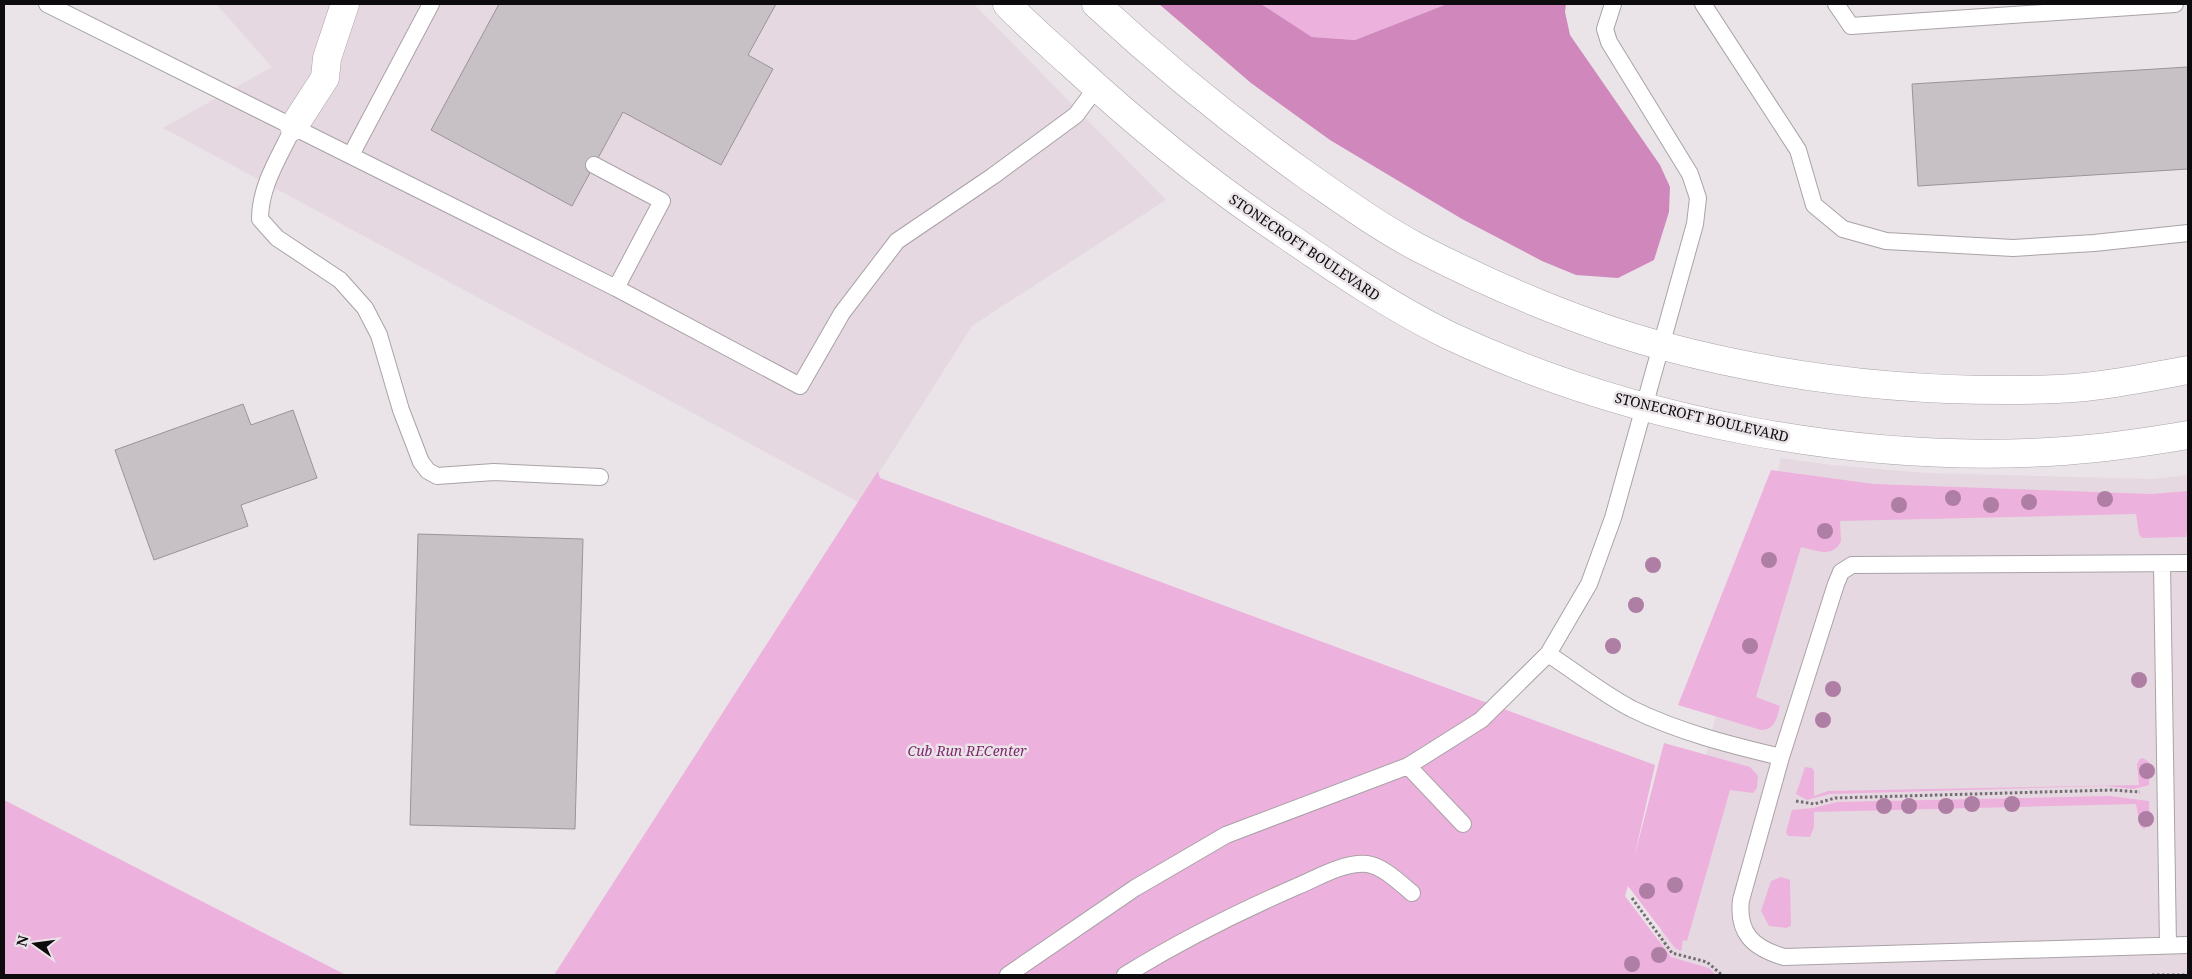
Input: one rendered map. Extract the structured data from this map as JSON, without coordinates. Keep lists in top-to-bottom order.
{
  "streets": {
    "main road": ["STONECROFT BOULEVARD"]
  },
  "parks": ["Cub Run RECenter"],
  "north": "left"
}
